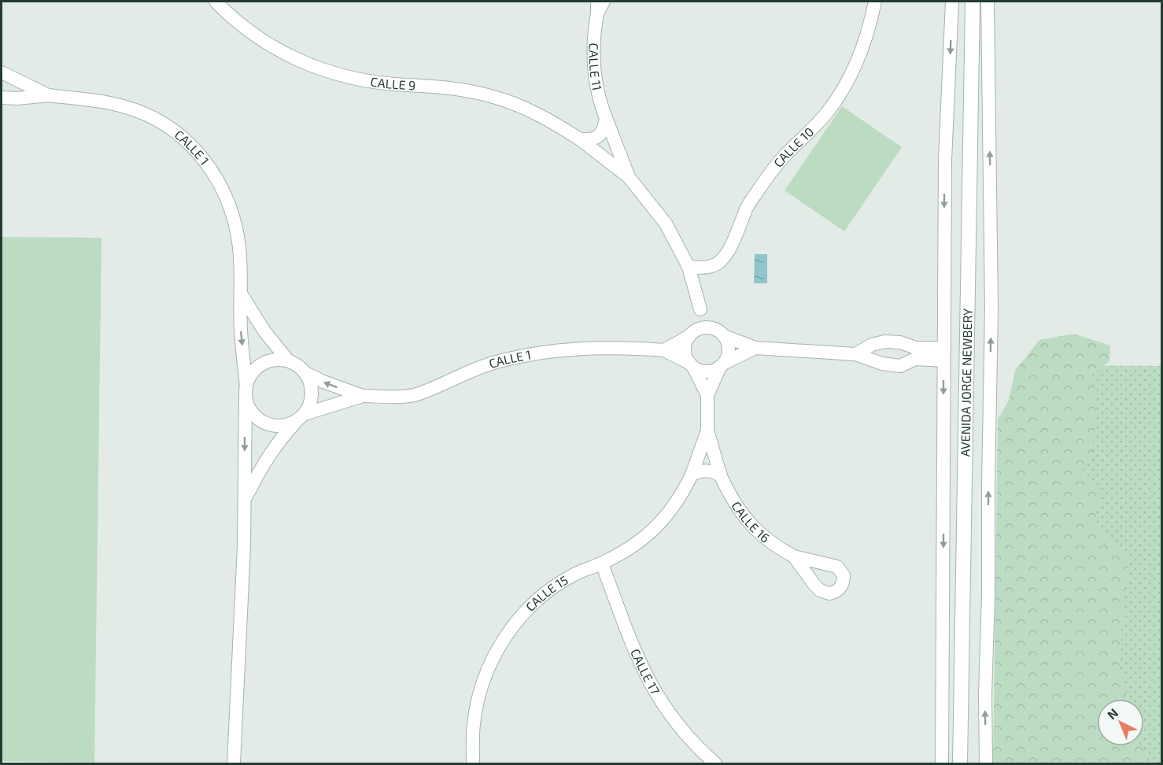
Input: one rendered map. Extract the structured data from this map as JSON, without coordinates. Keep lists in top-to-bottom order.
{
  "streets": {
    "main road": ["AVENIDA JORGE NEWBERY"],
    "street": [
      "CALLE 11",
      "CALLE 9",
      "CALLE 10",
      "CALLE 1",
      "CALLE 16",
      "CALLE 15",
      "CALLE 17"
    ]
  },
  "crossings": [
    ["CALLE 11", "CALLE 9"],
    ["CALLE 16", "CALLE 15"],
    ["CALLE 15", "CALLE 17"]
  ],
  "north": "top left"
}
